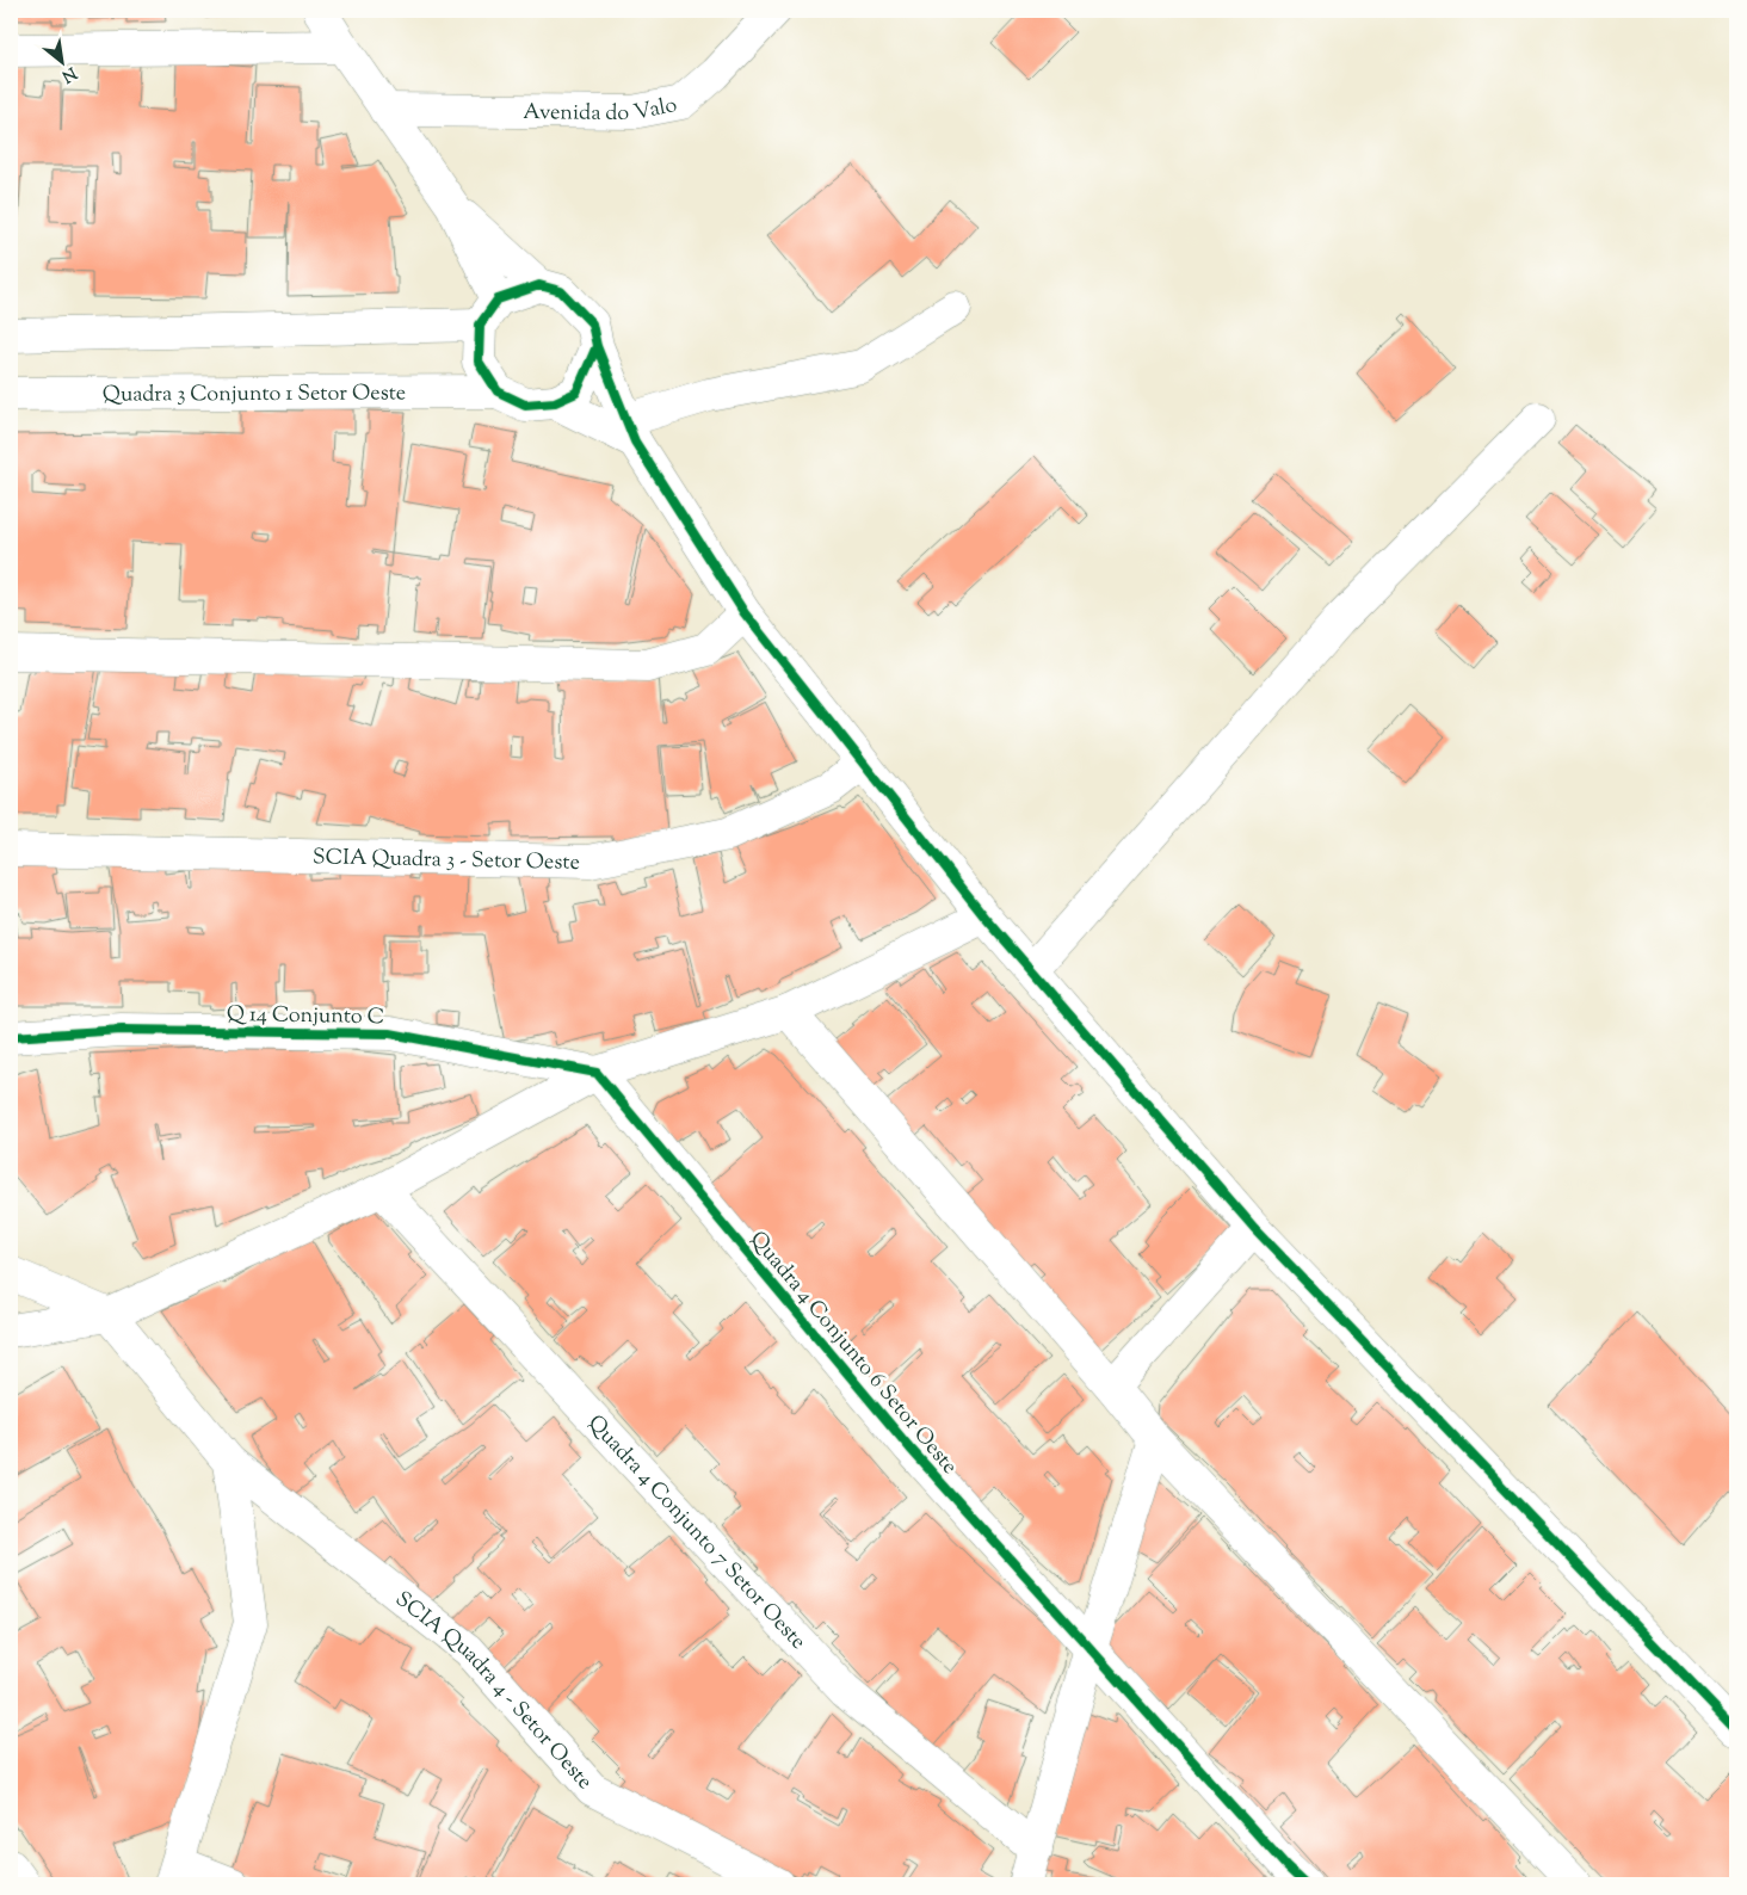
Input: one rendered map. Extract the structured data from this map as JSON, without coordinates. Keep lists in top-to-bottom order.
{
  "streets": {
    "street": [
      "Avenida do Valo",
      "Quadra 3 Conjunto 1 Setor Oeste",
      "SCIA Quadra 3 - Setor Oeste",
      "Q 14 Conjunto C",
      "Quadra 4 Conjunto 6 Setor Oeste",
      "Quadra 4 Conjunto 7 Setor Oeste",
      "SCIA Quadra 4 - Setor Oeste"
    ]
  },
  "crossings": [
    ["Q 14 Conjunto C", "Quadra 4 Conjunto 6 Setor Oeste"]
  ],
  "north": "bottom right"
}
